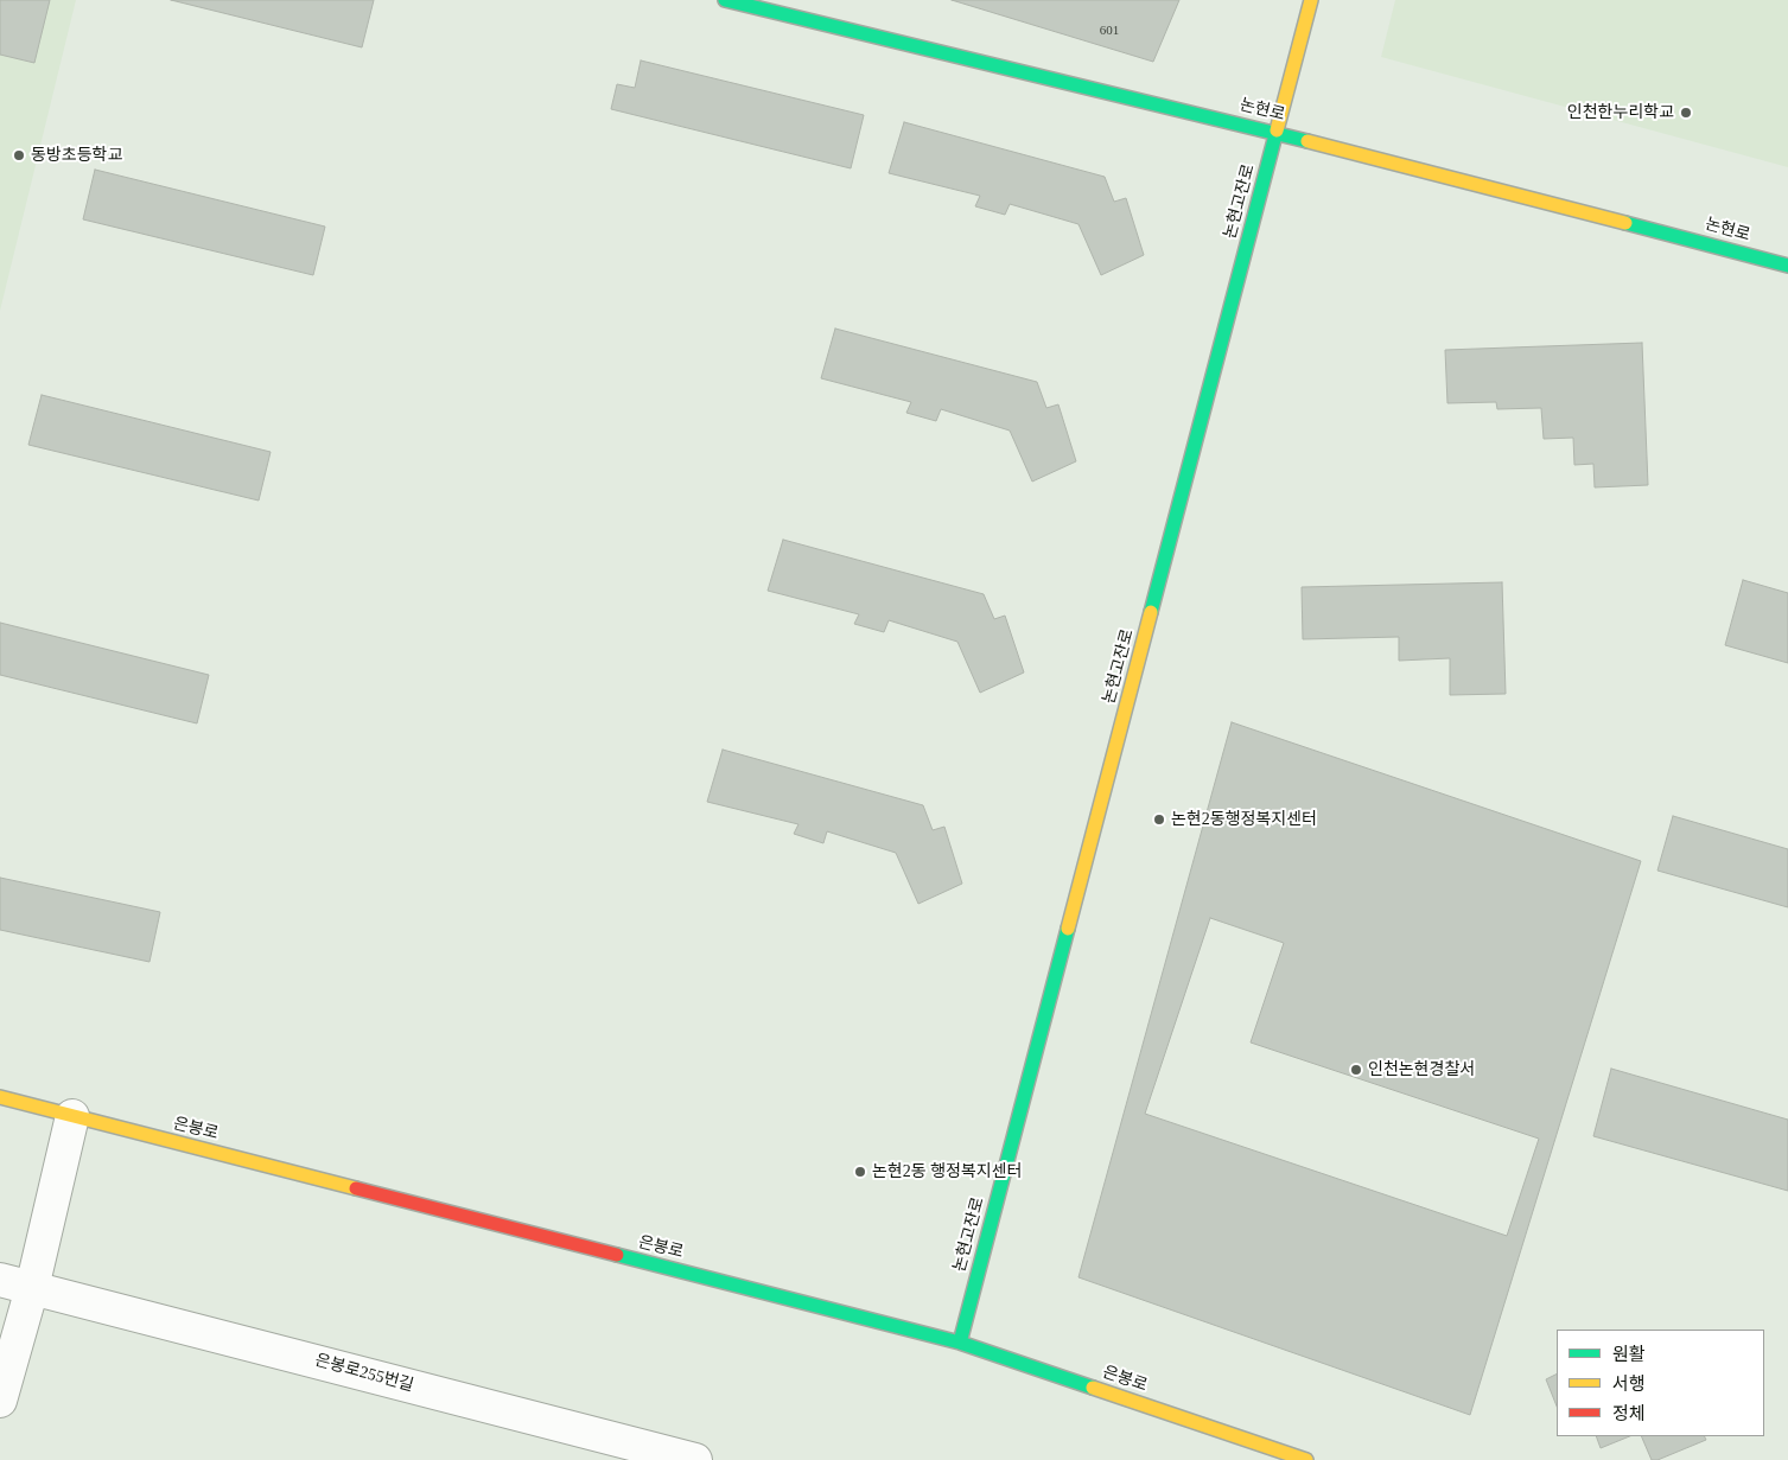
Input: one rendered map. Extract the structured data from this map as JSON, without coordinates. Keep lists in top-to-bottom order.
{
  "streets": {
    "main road": ["논현로", "논현고잔로", "은봉로"],
    "street": ["은봉로255번길"]
  },
  "crossings": [
    ["논현로", "논현고잔로"],
    ["논현고잔로", "은봉로"]
  ],
  "places": [
    "인천한누리학교",
    "동방초등학교",
    "논현2동행정복지센터",
    "인천논현경찰서",
    "논현2동 행정복지센터"
  ],
  "house_numbers": ["601"],
  "legend": ["원활", "서행", "정체"]
}
